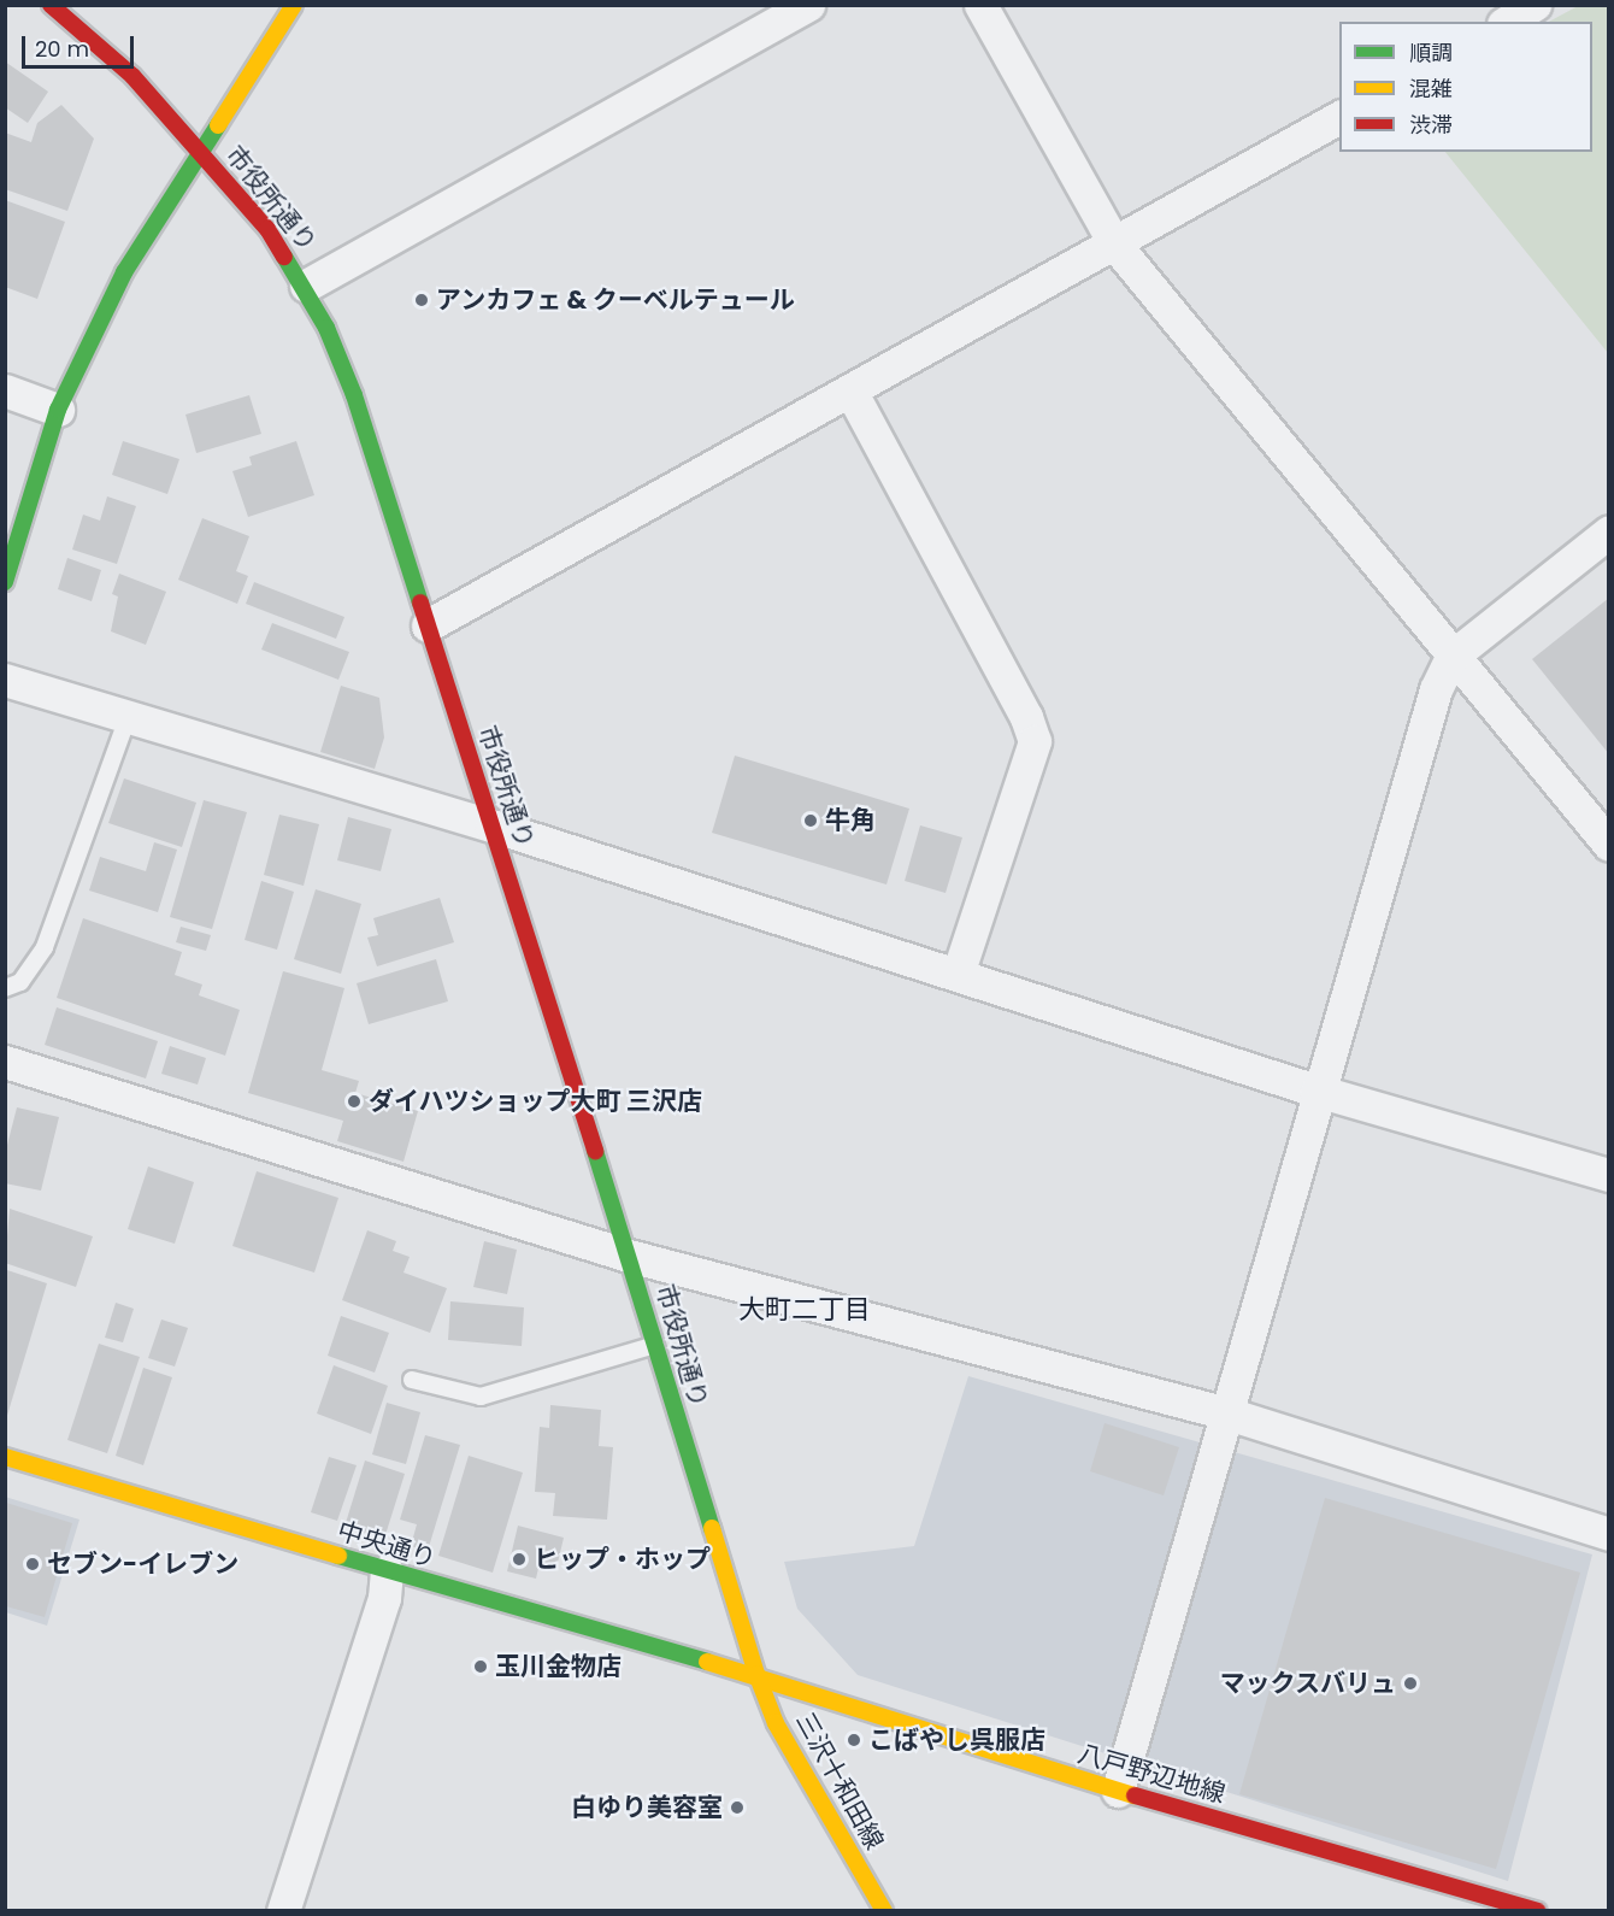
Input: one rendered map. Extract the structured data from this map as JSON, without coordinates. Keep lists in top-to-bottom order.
{
  "streets": {
    "street": [
      "市役所通り",
      "中央通り",
      "八戸野辺地線",
      "三沢十和田線"
    ]
  },
  "crossings": [
    ["市役所通り", "中央通り"],
    ["市役所通り", "八戸野辺地線"],
    ["市役所通り", "三沢十和田線"],
    ["中央通り", "八戸野辺地線"],
    ["中央通り", "三沢十和田線"],
    ["八戸野辺地線", "三沢十和田線"]
  ],
  "districts": ["大町二丁目"],
  "places": [
    "アンカフェ & クーベルテュール",
    "牛角",
    "ダイハツショップ大町 三沢店",
    "ヒップ・ホップ",
    "セブン-イレブン",
    "玉川金物店",
    "マックスバリュ",
    "こばやし呉服店",
    "白ゆり美容室"
  ],
  "legend": ["順調", "混雑", "渋滞"],
  "scale_bar": "20 m"
}
